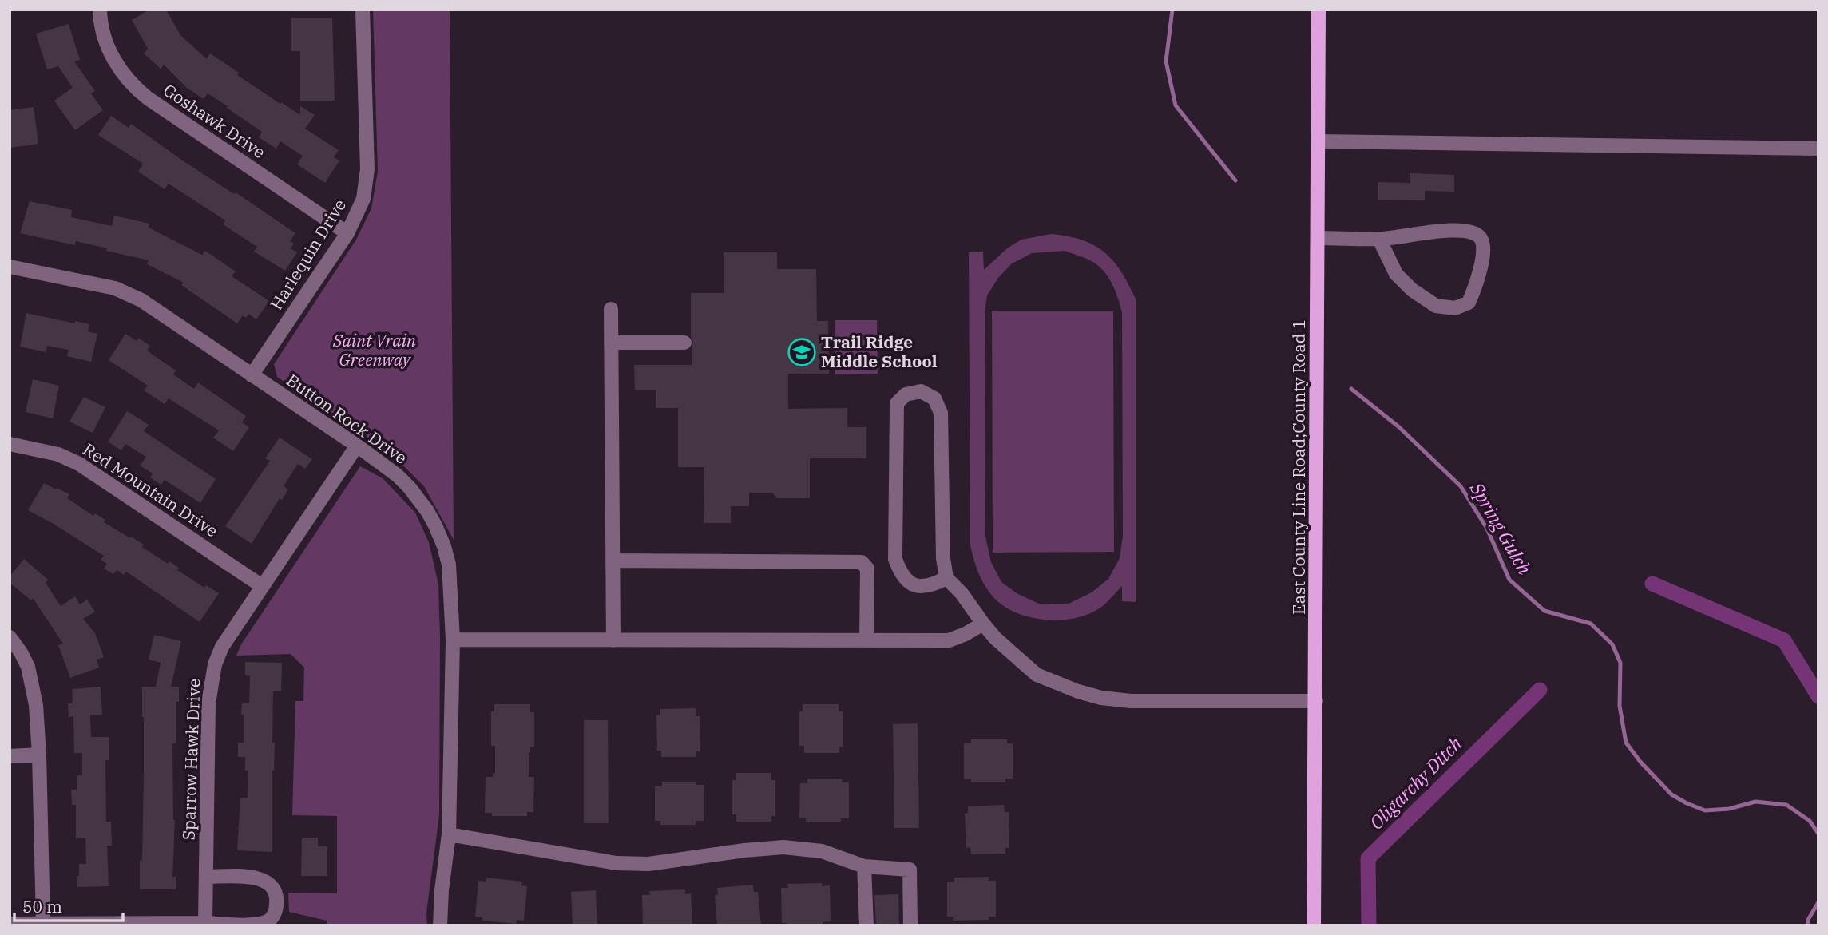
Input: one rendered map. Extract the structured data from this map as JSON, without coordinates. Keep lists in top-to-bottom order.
{
  "streets": {
    "main road": ["East County Line Road;County Road 1"],
    "street": [
      "Goshawk Drive",
      "Harlequin Drive",
      "Button Rock Drive",
      "Red Mountain Drive",
      "Sparrow Hawk Drive"
    ]
  },
  "crossings": [
    ["Goshawk Drive", "Harlequin Drive"],
    ["Harlequin Drive", "Button Rock Drive"],
    ["Button Rock Drive", "Sparrow Hawk Drive"],
    ["Red Mountain Drive", "Sparrow Hawk Drive"]
  ],
  "water": ["Spring Gulch", "Oligarchy Ditch"],
  "parks": ["Saint Vrain Greenway"],
  "places": {
    "school or university": ["Trail Ridge Middle School"]
  },
  "scale_bar": "50 m"
}
